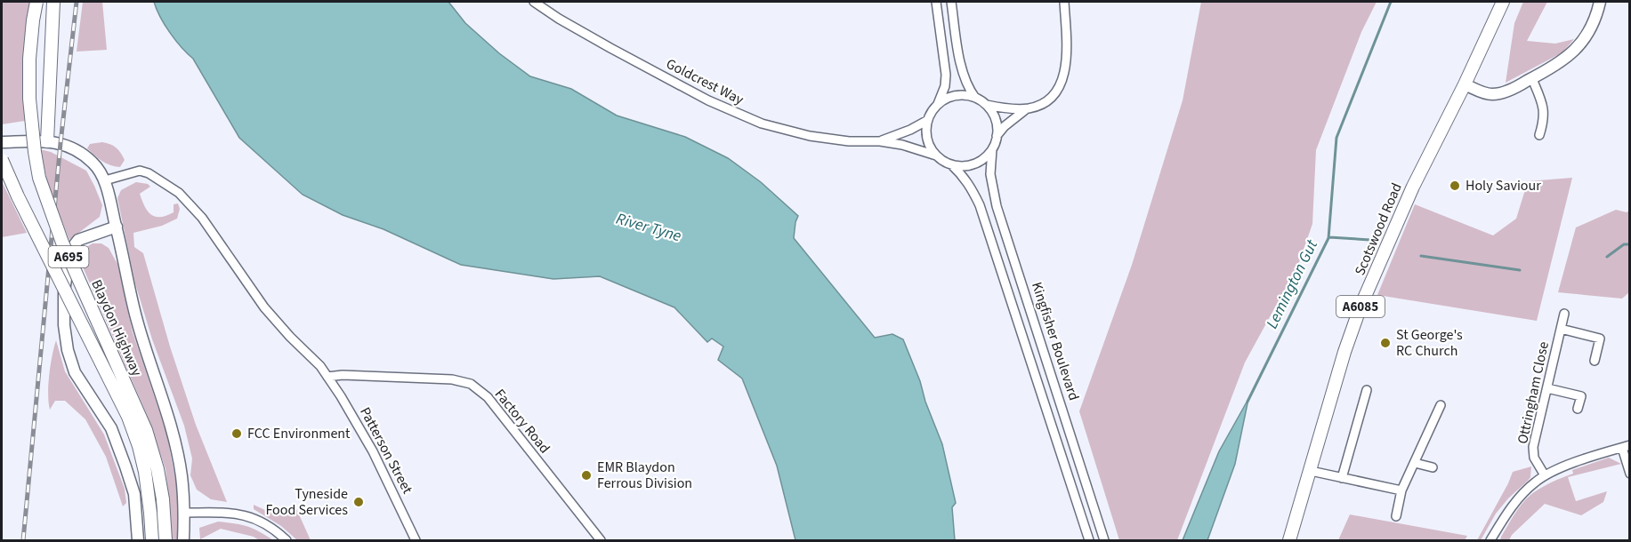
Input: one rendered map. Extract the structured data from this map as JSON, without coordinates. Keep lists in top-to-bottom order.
{
  "streets": {
    "main road": [
      "Scotswood Road",
      "A695",
      "A6085",
      "Blaydon Highway"
    ],
    "street": [
      "Goldcrest Way",
      "Kingfisher Boulevard",
      "Ottringham Close",
      "Factory Road",
      "Patterson Street"
    ]
  },
  "crossings": [
    ["Factory Road", "Patterson Street"]
  ],
  "water": ["River Tyne", "Lemington Gut"],
  "places": [
    "Holy Saviour",
    "St George's RC Church",
    "FCC Environment",
    "EMR Blaydon Ferrous Division",
    "Tyneside Food Services"
  ]
}
